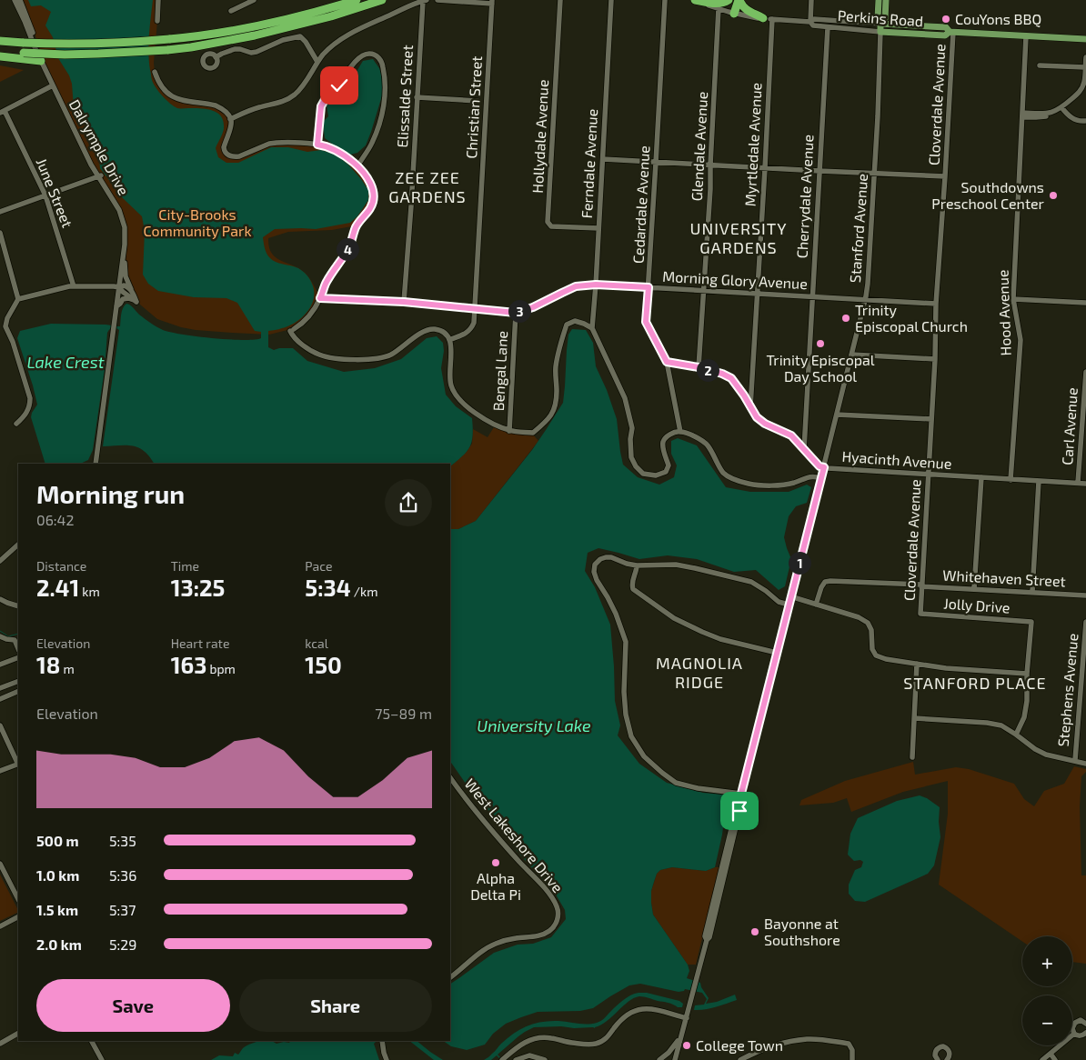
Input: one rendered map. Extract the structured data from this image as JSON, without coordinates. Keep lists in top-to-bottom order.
{
  "streets": {
    "main road": ["Perkins Road"],
    "street": [
      "Elissalde Street",
      "Cloverdale Avenue",
      "Christian Street",
      "Hollydale Avenue",
      "Myrtledale Avenue",
      "Glendale Avenue",
      "Dalrymple Drive",
      "Ferndale Avenue",
      "June Street",
      "Cherrydale Avenue",
      "Cedardale Avenue",
      "Stanford Avenue",
      "Morning Glory Avenue",
      "Hood Avenue",
      "Bengal Lane",
      "Carl Avenue",
      "Hyacinth Avenue",
      "Whitehaven Street",
      "Jolly Drive",
      "Stephens Avenue",
      "West Lakeshore Drive"
    ]
  },
  "crossings": [
    ["Perkins Road", "Cloverdale Avenue"],
    ["Perkins Road", "Myrtledale Avenue"],
    ["Perkins Road", "Glendale Avenue"],
    ["Perkins Road", "Cherrydale Avenue"],
    ["Perkins Road", "Stanford Avenue"],
    ["Perkins Road", "Hood Avenue"],
    ["Elissalde Street", "Morning Glory Avenue"],
    ["Cloverdale Avenue", "Morning Glory Avenue"],
    ["Cloverdale Avenue", "Hyacinth Avenue"],
    ["Cloverdale Avenue", "Whitehaven Street"],
    ["Cloverdale Avenue", "Jolly Drive"],
    ["Christian Street", "Morning Glory Avenue"],
    ["Hollydale Avenue", "Ferndale Avenue"],
    ["Myrtledale Avenue", "Morning Glory Avenue"],
    ["Myrtledale Avenue", "Hyacinth Avenue"],
    ["Glendale Avenue", "Morning Glory Avenue"],
    ["Glendale Avenue", "Hyacinth Avenue"],
    ["Ferndale Avenue", "Morning Glory Avenue"],
    ["Cherrydale Avenue", "Morning Glory Avenue"],
    ["Cherrydale Avenue", "Hyacinth Avenue"],
    ["Cedardale Avenue", "Morning Glory Avenue"],
    ["Cedardale Avenue", "Hyacinth Avenue"],
    ["Stanford Avenue", "Morning Glory Avenue"],
    ["Stanford Avenue", "Hyacinth Avenue"],
    ["Morning Glory Avenue", "Bengal Lane"],
    ["Hood Avenue", "Hyacinth Avenue"],
    ["Carl Avenue", "Hyacinth Avenue"]
  ],
  "districts": [
    "ZEE ZEE GARDENS",
    "UNIVERSITY GARDENS",
    "MAGNOLIA RIDGE",
    "STANFORD PLACE"
  ],
  "water": ["Lake Crest", "University Lake"],
  "parks": ["City-Brooks Community Park"],
  "places": [
    "CouYons BBQ",
    "Southdowns Preschool Center",
    "Trinity Episcopal Church",
    "Trinity Episcopal Day School",
    "Alpha Delta Pi",
    "Bayonne at Southshore",
    "College Town"
  ],
  "page": {
    "pins": [
      "4",
      "3",
      "2",
      "1"
    ],
    "heading": ["Morning run", "06:42"],
    "stats": [
      ["Distance", "2.41 km"],
      ["Time", "13:25"],
      ["Pace", "5:34 /km"],
      ["Elevation", "18 m"],
      ["Heart rate", "163 bpm"],
      ["kcal", "150"]
    ],
    "chart": ["Elevation", "75–89 m"],
    "list": [
      {
        "name": "500 m",
        "note": "5:35"
      },
      {
        "name": "1.0 km",
        "note": "5:36"
      },
      {
        "name": "1.5 km",
        "note": "5:37"
      },
      {
        "name": "2.0 km",
        "note": "5:29"
      }
    ],
    "map_buttons": ["+", "−"],
    "buttons": ["Save", "Share"]
  }
}
